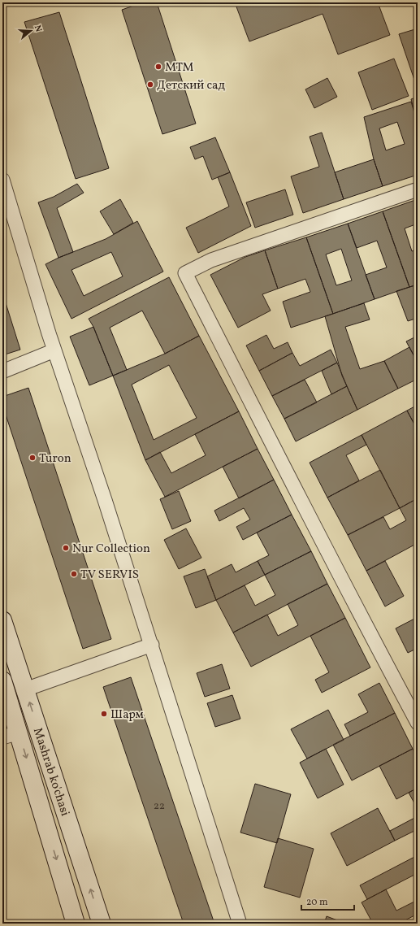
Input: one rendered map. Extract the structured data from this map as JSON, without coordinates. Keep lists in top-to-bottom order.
{
  "streets": {
    "main road": ["Mashrab ko'chasi"]
  },
  "places": [
    "MTM",
    "Детский сад",
    "Turon",
    "Nur Collection",
    "TV SERVIS",
    "Шарм"
  ],
  "house_numbers": ["22"],
  "scale_bar": "20 m",
  "north": "right"
}
